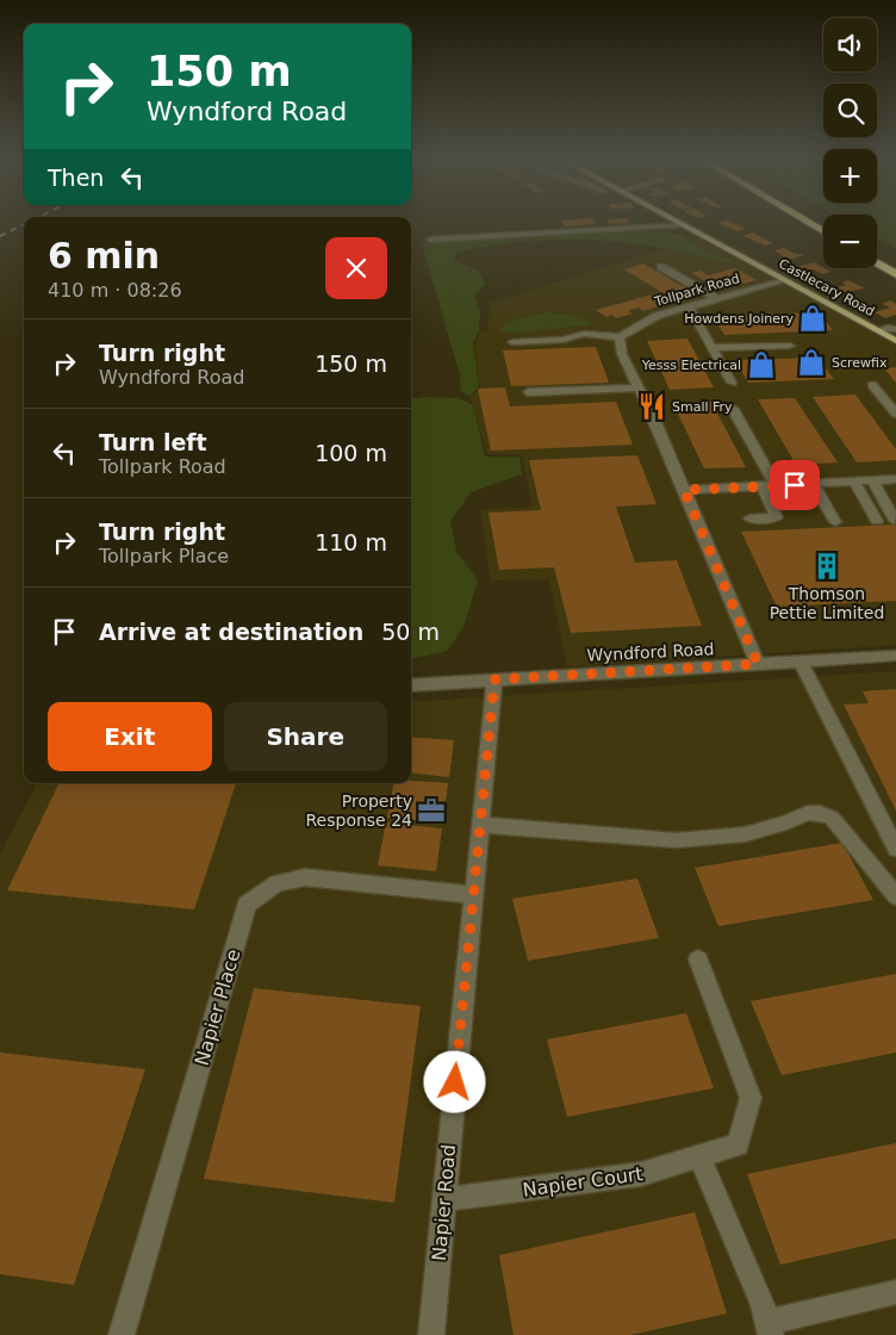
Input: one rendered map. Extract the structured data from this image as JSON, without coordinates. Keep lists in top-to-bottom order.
{
  "streets": {
    "main road": ["Castlecary Road"],
    "street": [
      "Tollpark Road",
      "Wyndford Road",
      "Napier Place",
      "Napier Court",
      "Napier Road"
    ]
  },
  "crossings": [
    ["Castlecary Road", "Tollpark Road"],
    ["Wyndford Road", "Napier Road"],
    ["Napier Place", "Napier Road"],
    ["Napier Court", "Napier Road"]
  ],
  "places": {
    "shop": ["Howdens Joinery", "Screwfix", "Yesss Electrical"],
    "restaurant": ["Small Fry"],
    "building": ["Thomson Pettie Limited"],
    "office": ["Property Response 24"]
  },
  "page": {
    "map_buttons": ["+", "−"],
    "turn": ["150 m", "Wyndford Road"],
    "then": "Then",
    "heading": ["6 min", "410 m · 08:26"],
    "list": [
      {
        "name": "Turn right",
        "note": "Wyndford Road",
        "value": "150 m"
      },
      {
        "name": "Turn left",
        "note": "Tollpark Road",
        "value": "100 m"
      },
      {
        "name": "Turn right",
        "note": "Tollpark Place",
        "value": "110 m"
      },
      {
        "name": "Arrive at destination",
        "value": "50 m"
      }
    ],
    "buttons": ["Exit", "Share"]
  }
}
